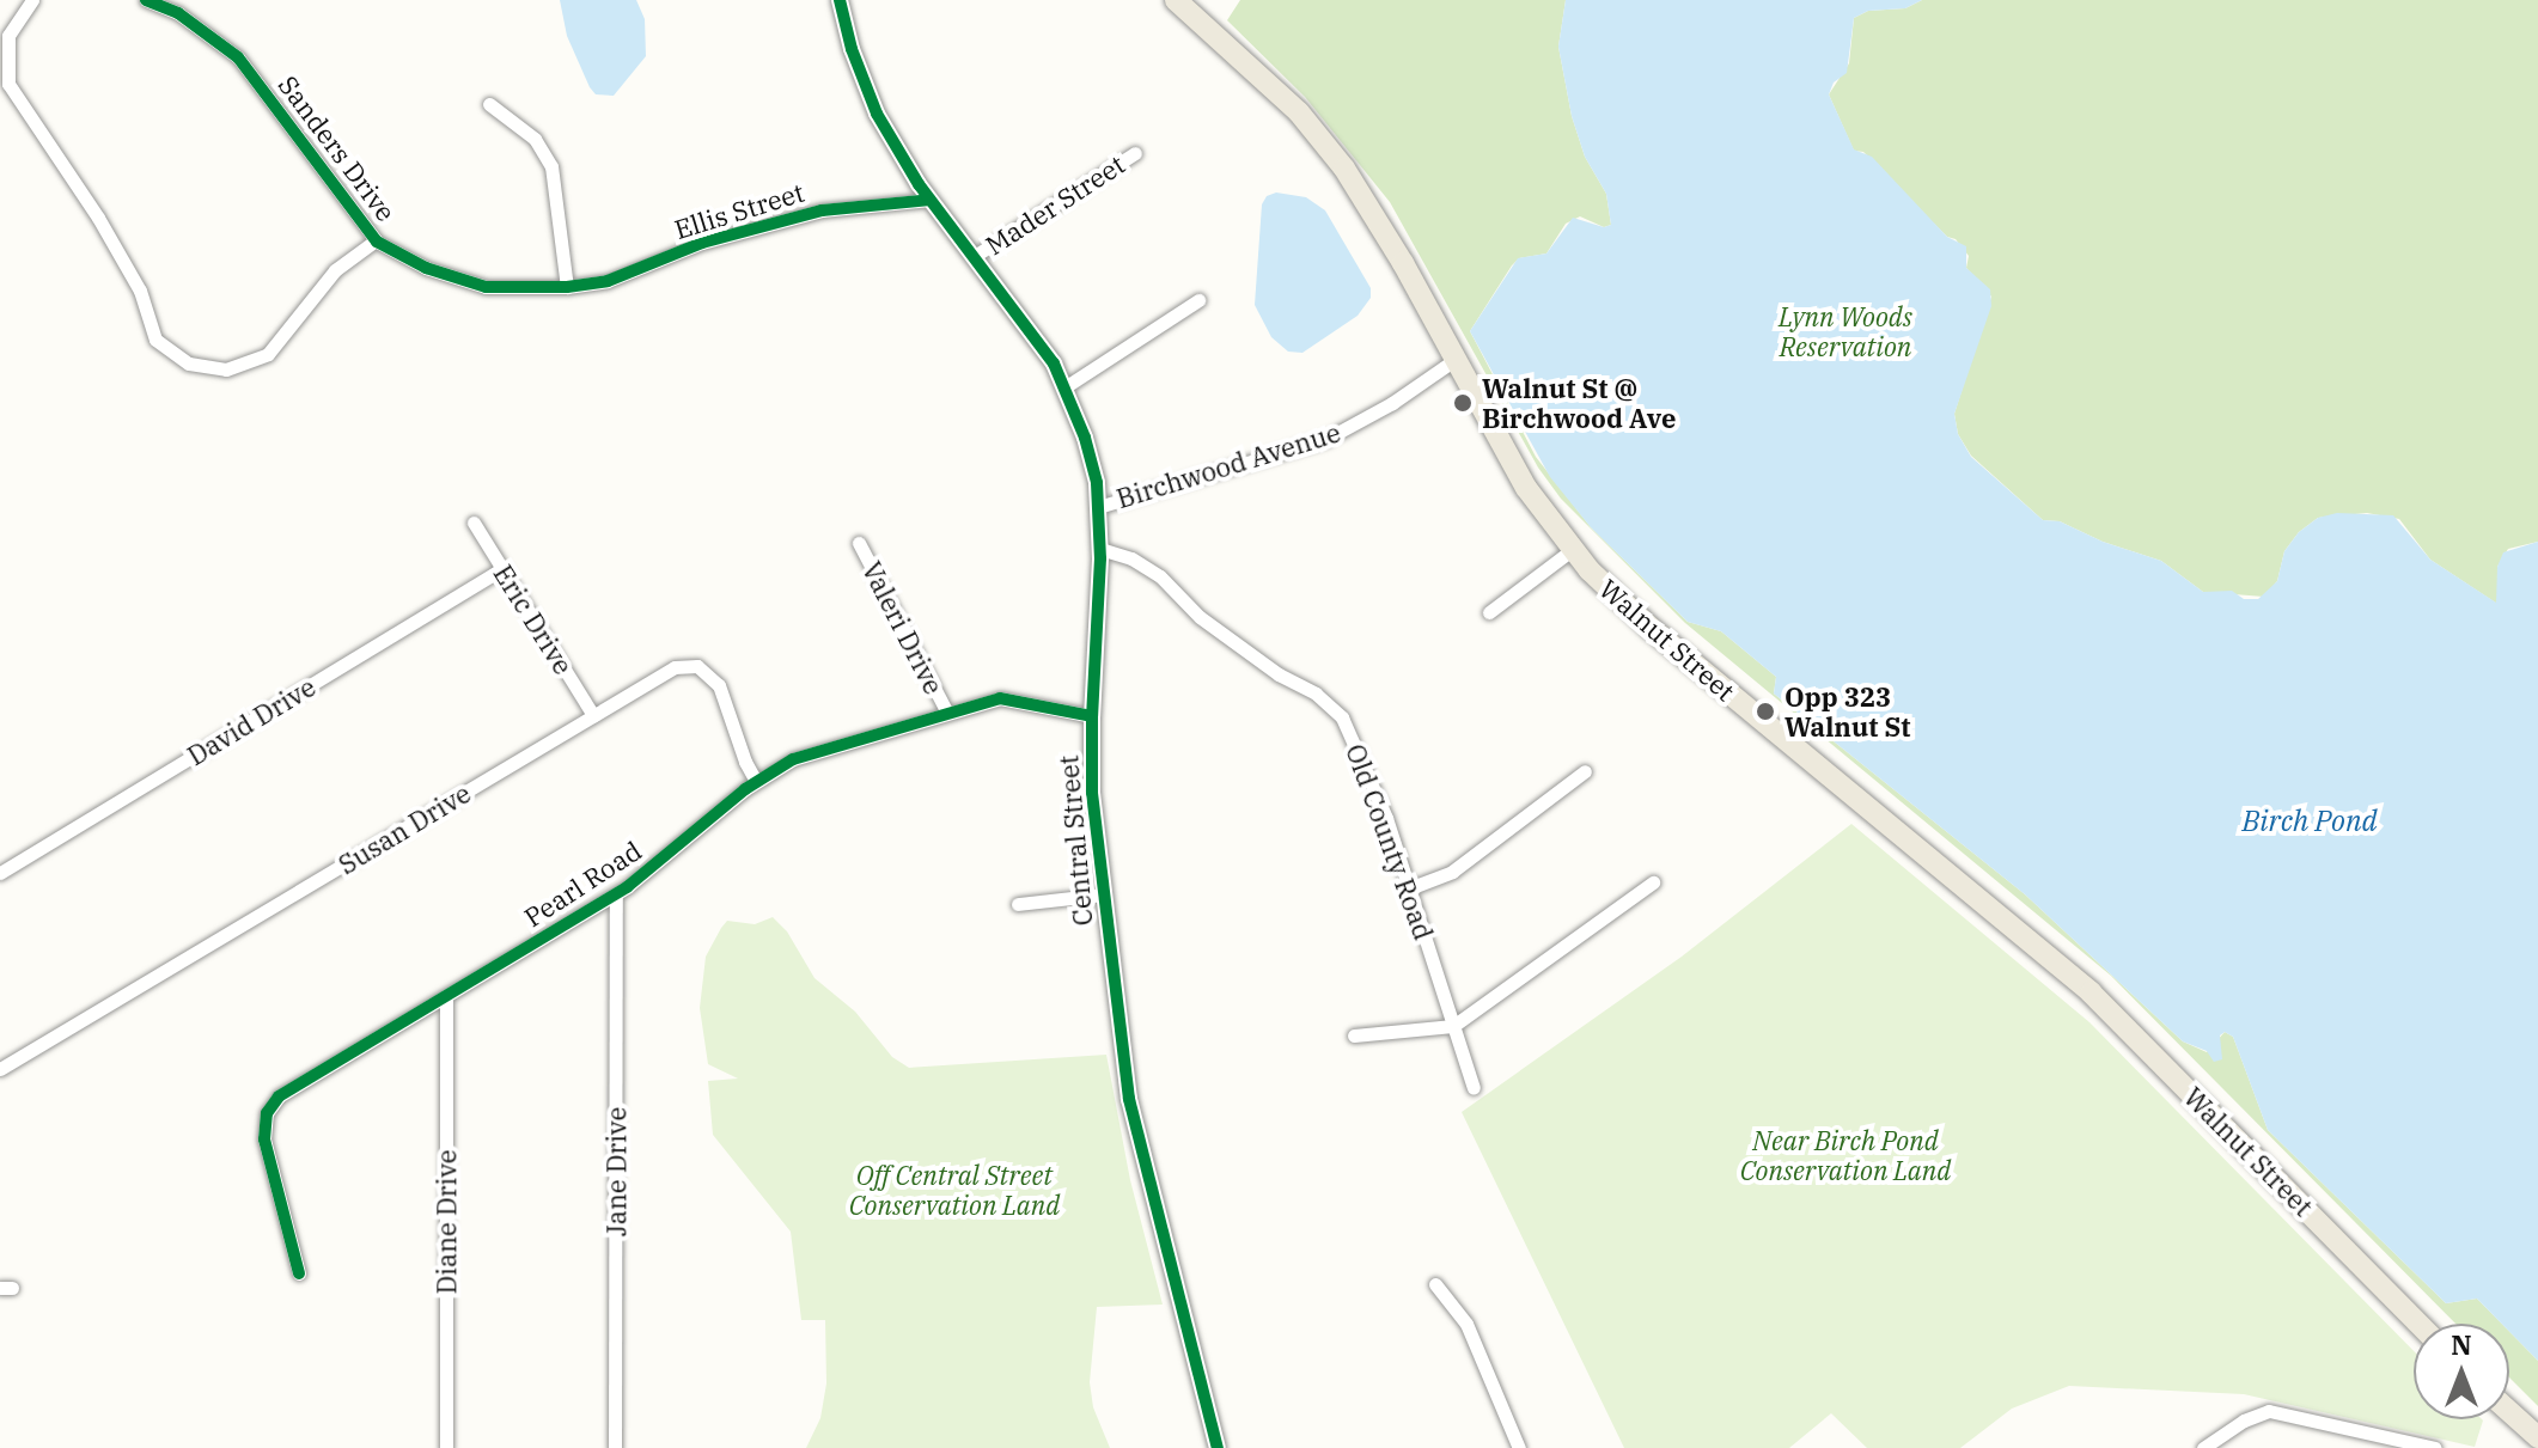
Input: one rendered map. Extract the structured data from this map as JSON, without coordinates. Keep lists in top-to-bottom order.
{
  "streets": {
    "main road": ["Walnut Street"],
    "street": [
      "Sanders Drive",
      "Mader Street",
      "Ellis Street",
      "Birchwood Avenue",
      "Eric Drive",
      "Valeri Drive",
      "David Drive",
      "Susan Drive",
      "Central Street",
      "Old County Road",
      "Pearl Road",
      "Jane Drive",
      "Diane Drive"
    ]
  },
  "crossings": [
    ["Sanders Drive", "Ellis Street"],
    ["Mader Street", "Central Street"],
    ["Ellis Street", "Central Street"],
    ["Birchwood Avenue", "Walnut Street"],
    ["Birchwood Avenue", "Central Street"],
    ["Eric Drive", "David Drive"],
    ["Eric Drive", "Susan Drive"],
    ["Valeri Drive", "Pearl Road"],
    ["Susan Drive", "Pearl Road"],
    ["Central Street", "Old County Road"],
    ["Central Street", "Pearl Road"],
    ["Pearl Road", "Jane Drive"],
    ["Pearl Road", "Diane Drive"]
  ],
  "water": ["Birch Pond"],
  "parks": ["Lynn Woods Reservation", "Near Birch Pond Conservation Land", "Off Central Street Conservation Land"],
  "places": ["Walnut St @ Birchwood Ave", "Opp 323 Walnut St"],
  "north": "top"
}
